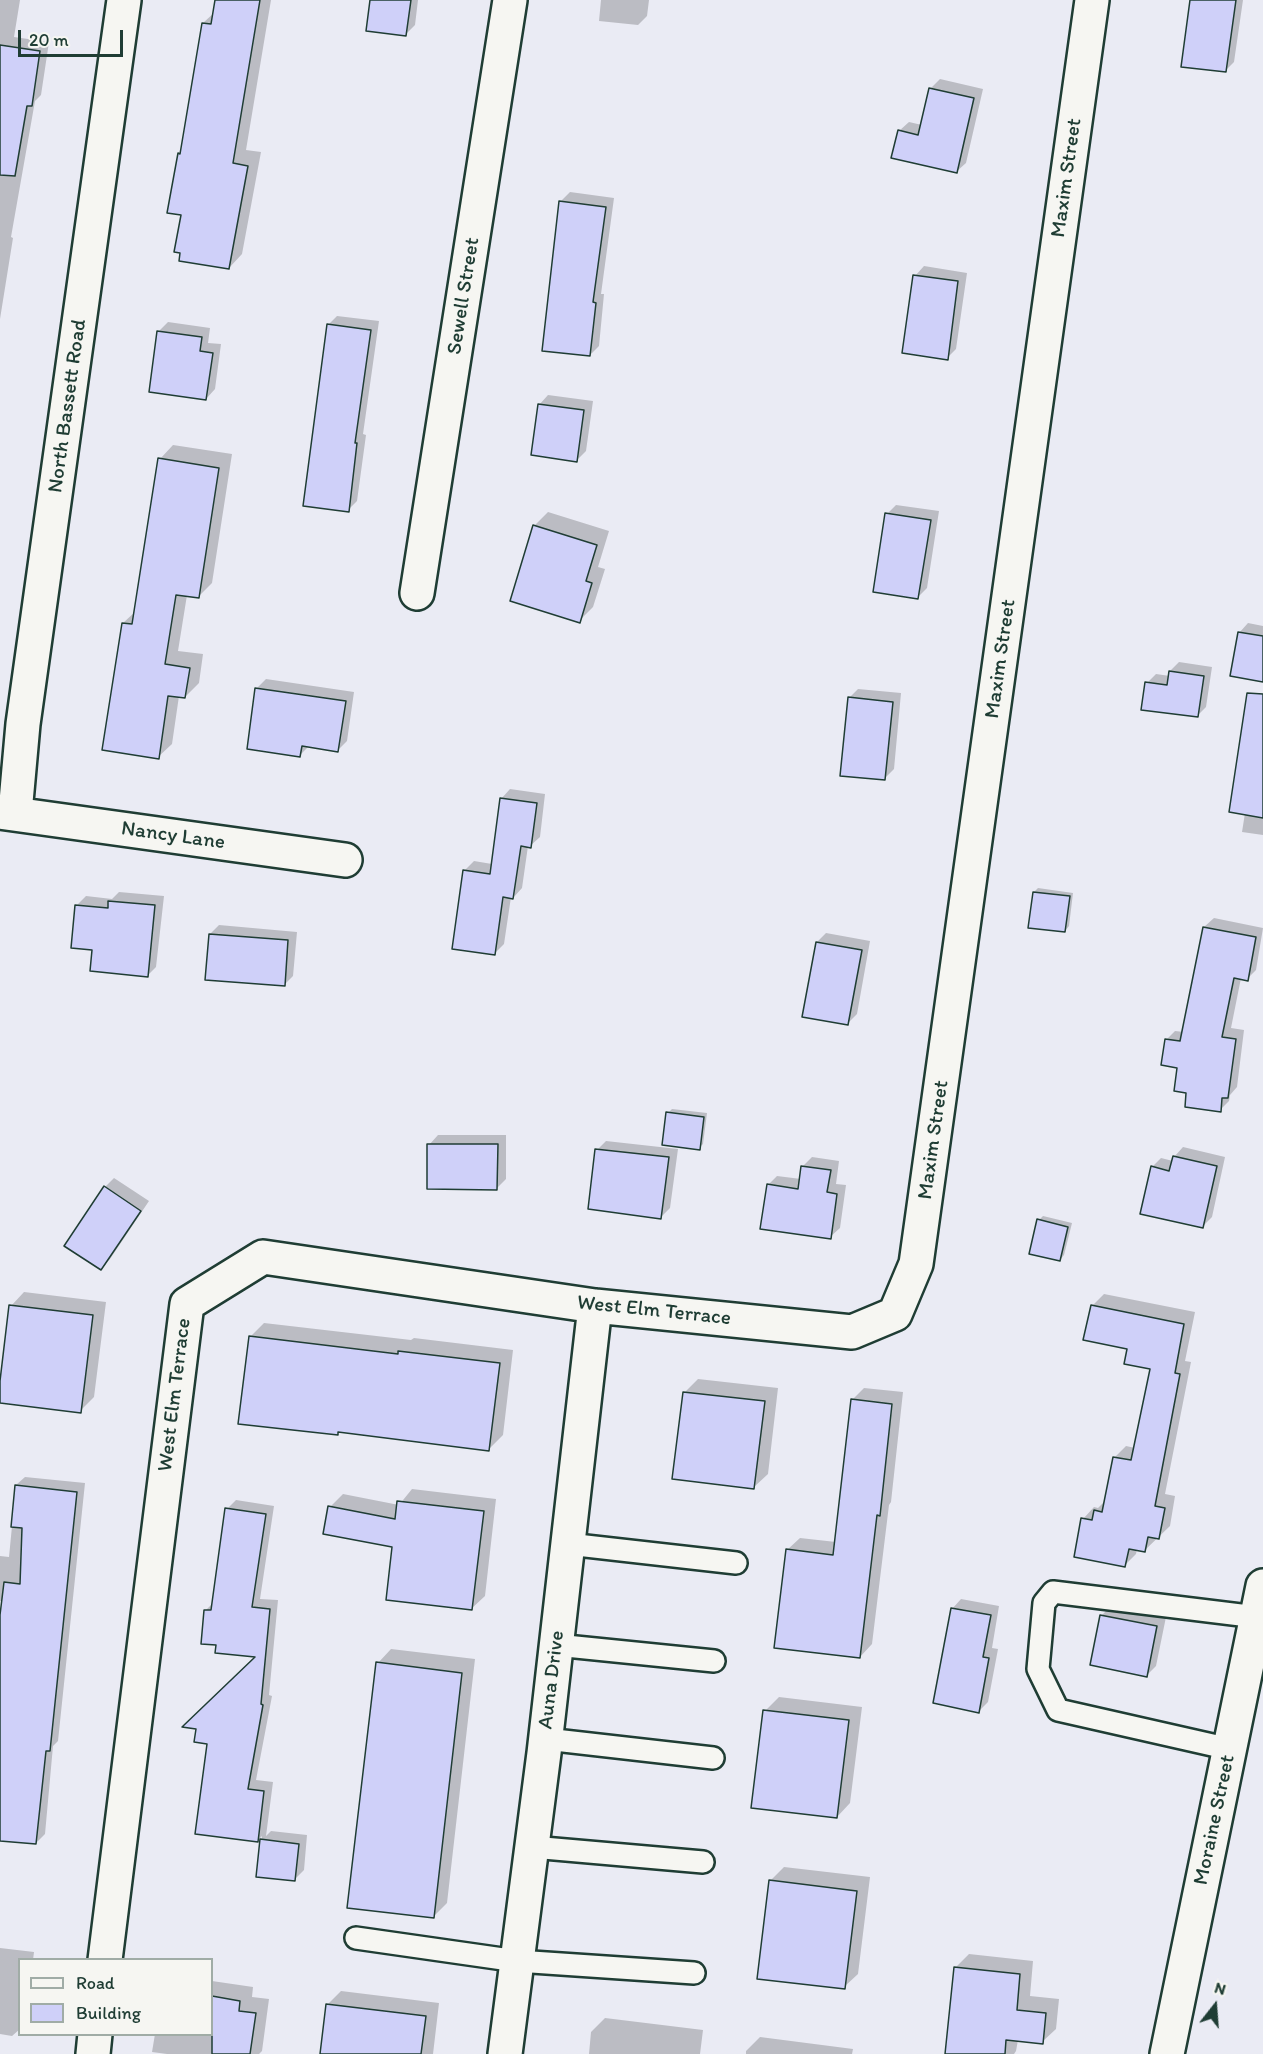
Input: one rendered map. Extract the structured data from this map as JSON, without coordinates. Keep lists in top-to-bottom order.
{
  "streets": {
    "street": [
      "Maxim Street",
      "Sewell Street",
      "North Bassett Road",
      "Nancy Lane",
      "West Elm Terrace",
      "Auna Drive",
      "Moraine Street"
    ]
  },
  "crossings": [
    ["Maxim Street", "West Elm Terrace"],
    ["North Bassett Road", "Nancy Lane"],
    ["West Elm Terrace", "Auna Drive"]
  ],
  "legend": ["Road", "Building"],
  "scale_bar": "20 m",
  "north": "top"
}
